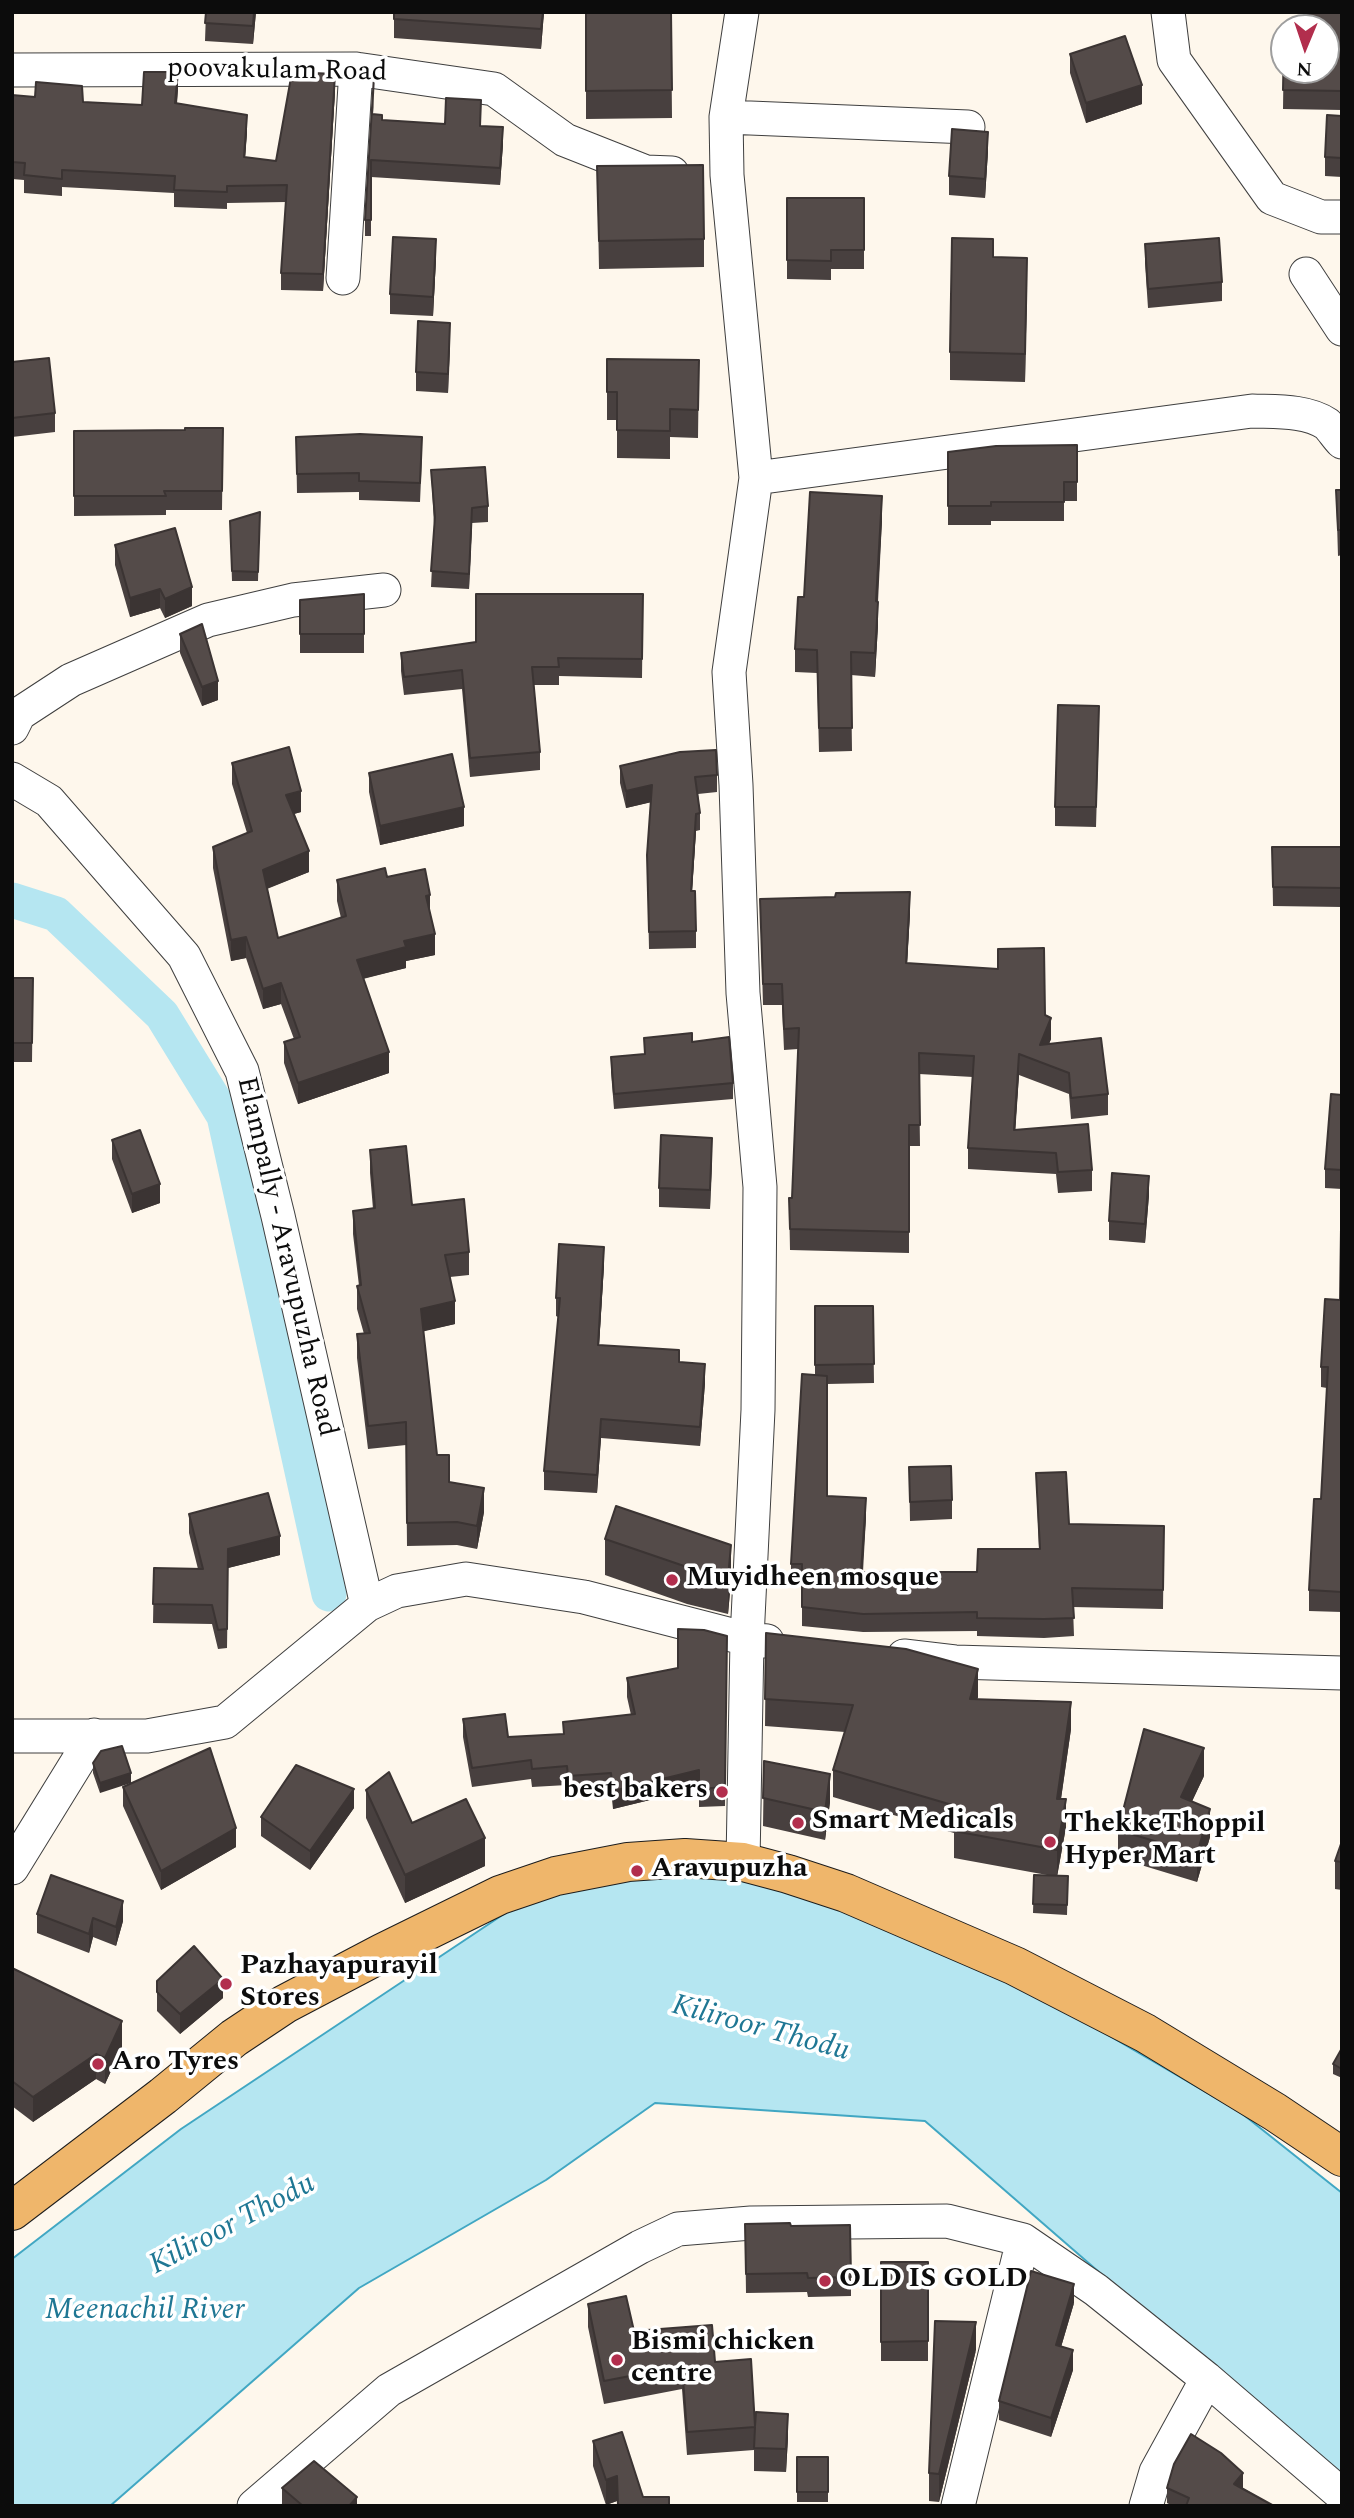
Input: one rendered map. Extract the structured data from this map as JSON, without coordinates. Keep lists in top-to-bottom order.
{
  "streets": {
    "street": ["poovakulam Road", "Elampally - Aravupuzha Road"]
  },
  "water": ["Kiliroor Thodu", "Meenachil River"],
  "places": [
    "Muyidheen mosque",
    "best bakers",
    "Smart Medicals",
    "ThekkeThoppil Hyper Mart",
    "Aravupuzha",
    "Pazhayapurayil Stores",
    "Aro Tyres",
    "OLD IS GOLD",
    "Bismi chicken centre"
  ],
  "north": "bottom"
}
